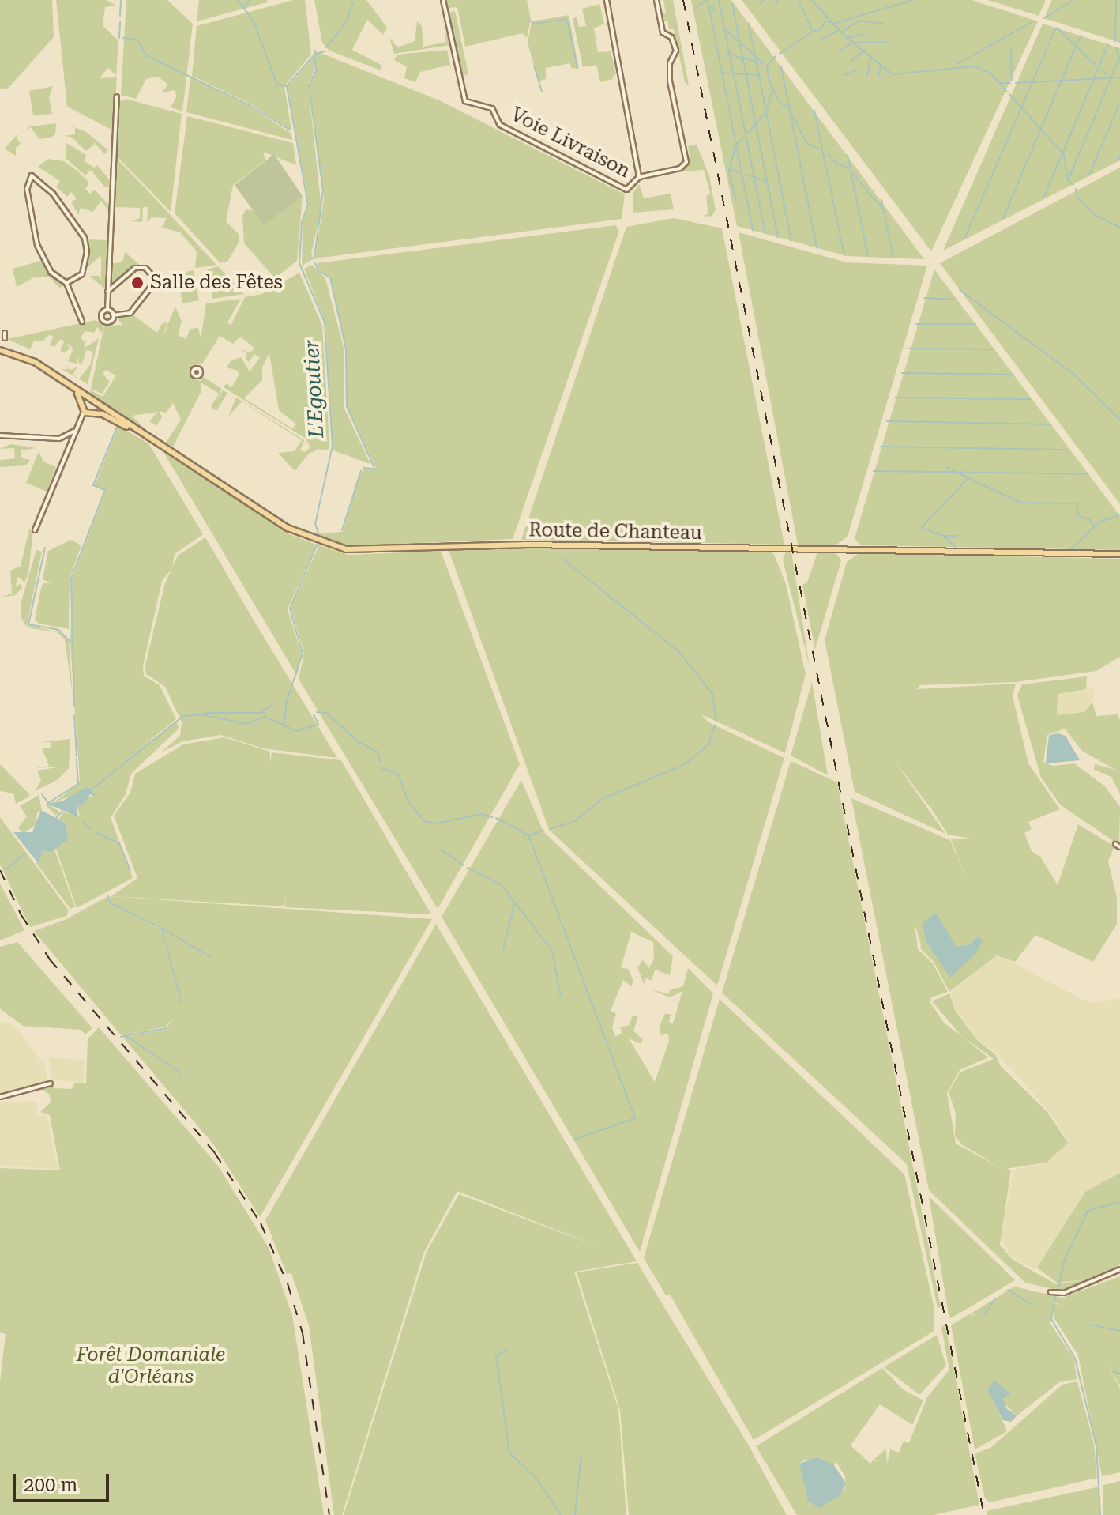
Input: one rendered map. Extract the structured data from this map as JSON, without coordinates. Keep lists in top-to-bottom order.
{
  "streets": {
    "main road": ["Route de Chanteau"],
    "street": ["Voie Livraison"]
  },
  "water": ["L'Egoutier"],
  "parks": ["Forêt Domaniale d'Orléans"],
  "places": ["Salle des Fêtes"],
  "scale_bar": "200 m"
}
